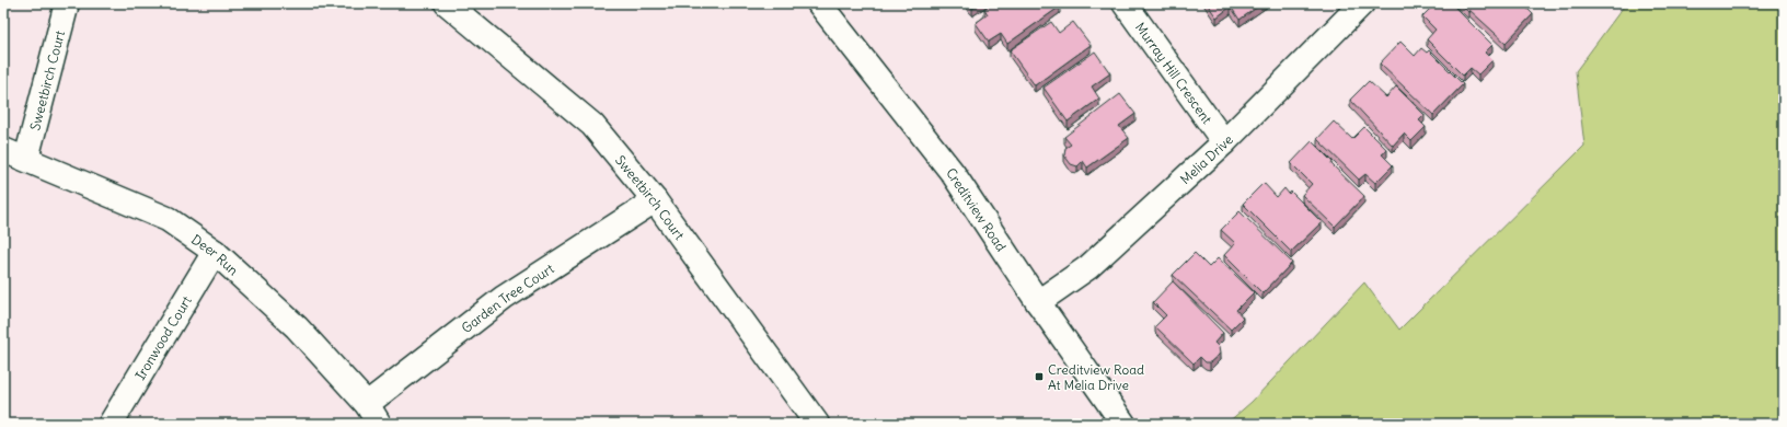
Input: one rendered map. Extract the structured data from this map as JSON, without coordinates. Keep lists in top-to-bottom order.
{
  "streets": {
    "street": [
      "Murray Hill Crescent",
      "Sweetbirch Court",
      "Melia Drive",
      "Creditview Road",
      "Deer Run",
      "Garden Tree Court",
      "Ironwood Court"
    ]
  },
  "crossings": [
    ["Murray Hill Crescent", "Melia Drive"],
    ["Sweetbirch Court", "Deer Run"],
    ["Sweetbirch Court", "Garden Tree Court"],
    ["Melia Drive", "Creditview Road"],
    ["Deer Run", "Garden Tree Court"],
    ["Deer Run", "Ironwood Court"]
  ],
  "places": {
    "transit": ["Creditview Road At Melia Drive"]
  }
}
